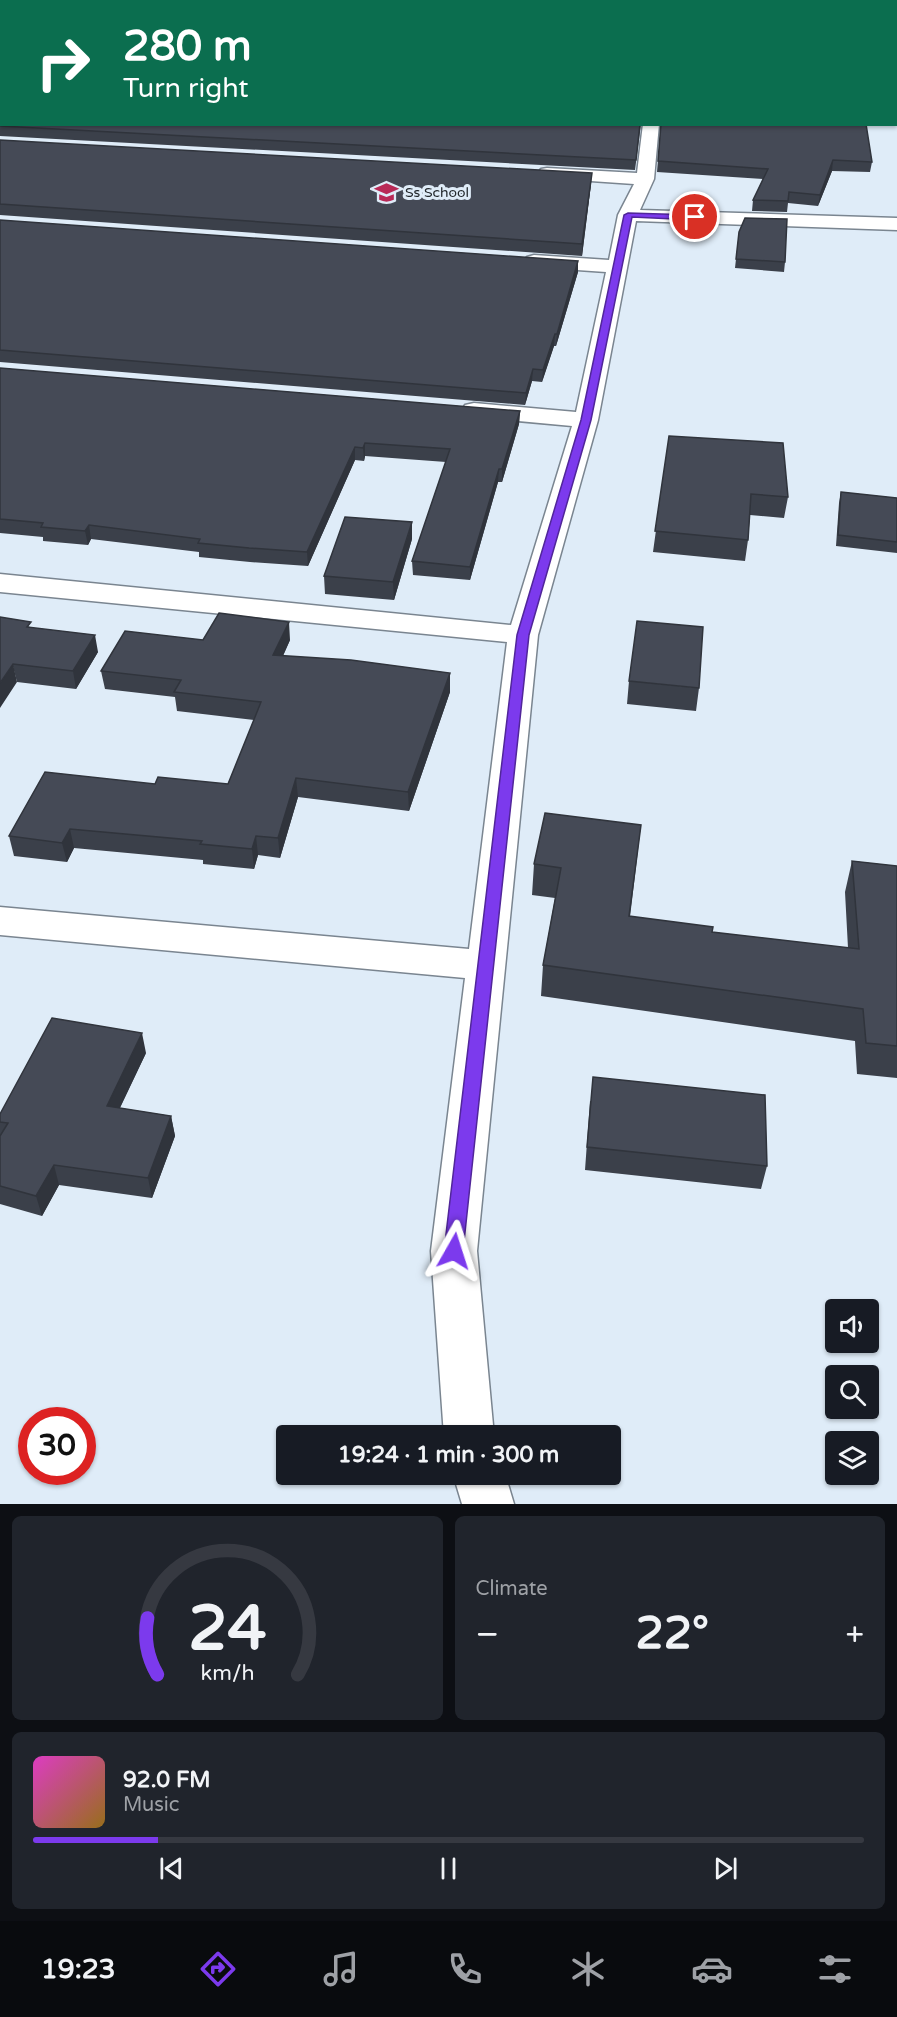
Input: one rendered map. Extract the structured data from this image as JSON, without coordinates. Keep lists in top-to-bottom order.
{
  "places": {
    "school or university": ["Ss School"]
  },
  "page": {
    "turn": ["280 m", "Turn right"],
    "limit": "30",
    "trip": "19:24 · 1 min · 300 m",
    "tile": "Climate",
    "heat": ["−", "22°", "+"],
    "song": ["92.0 FM", "Music"],
    "tabs": "19:23",
    "gauge": ["24", "km/h"]
  }
}
